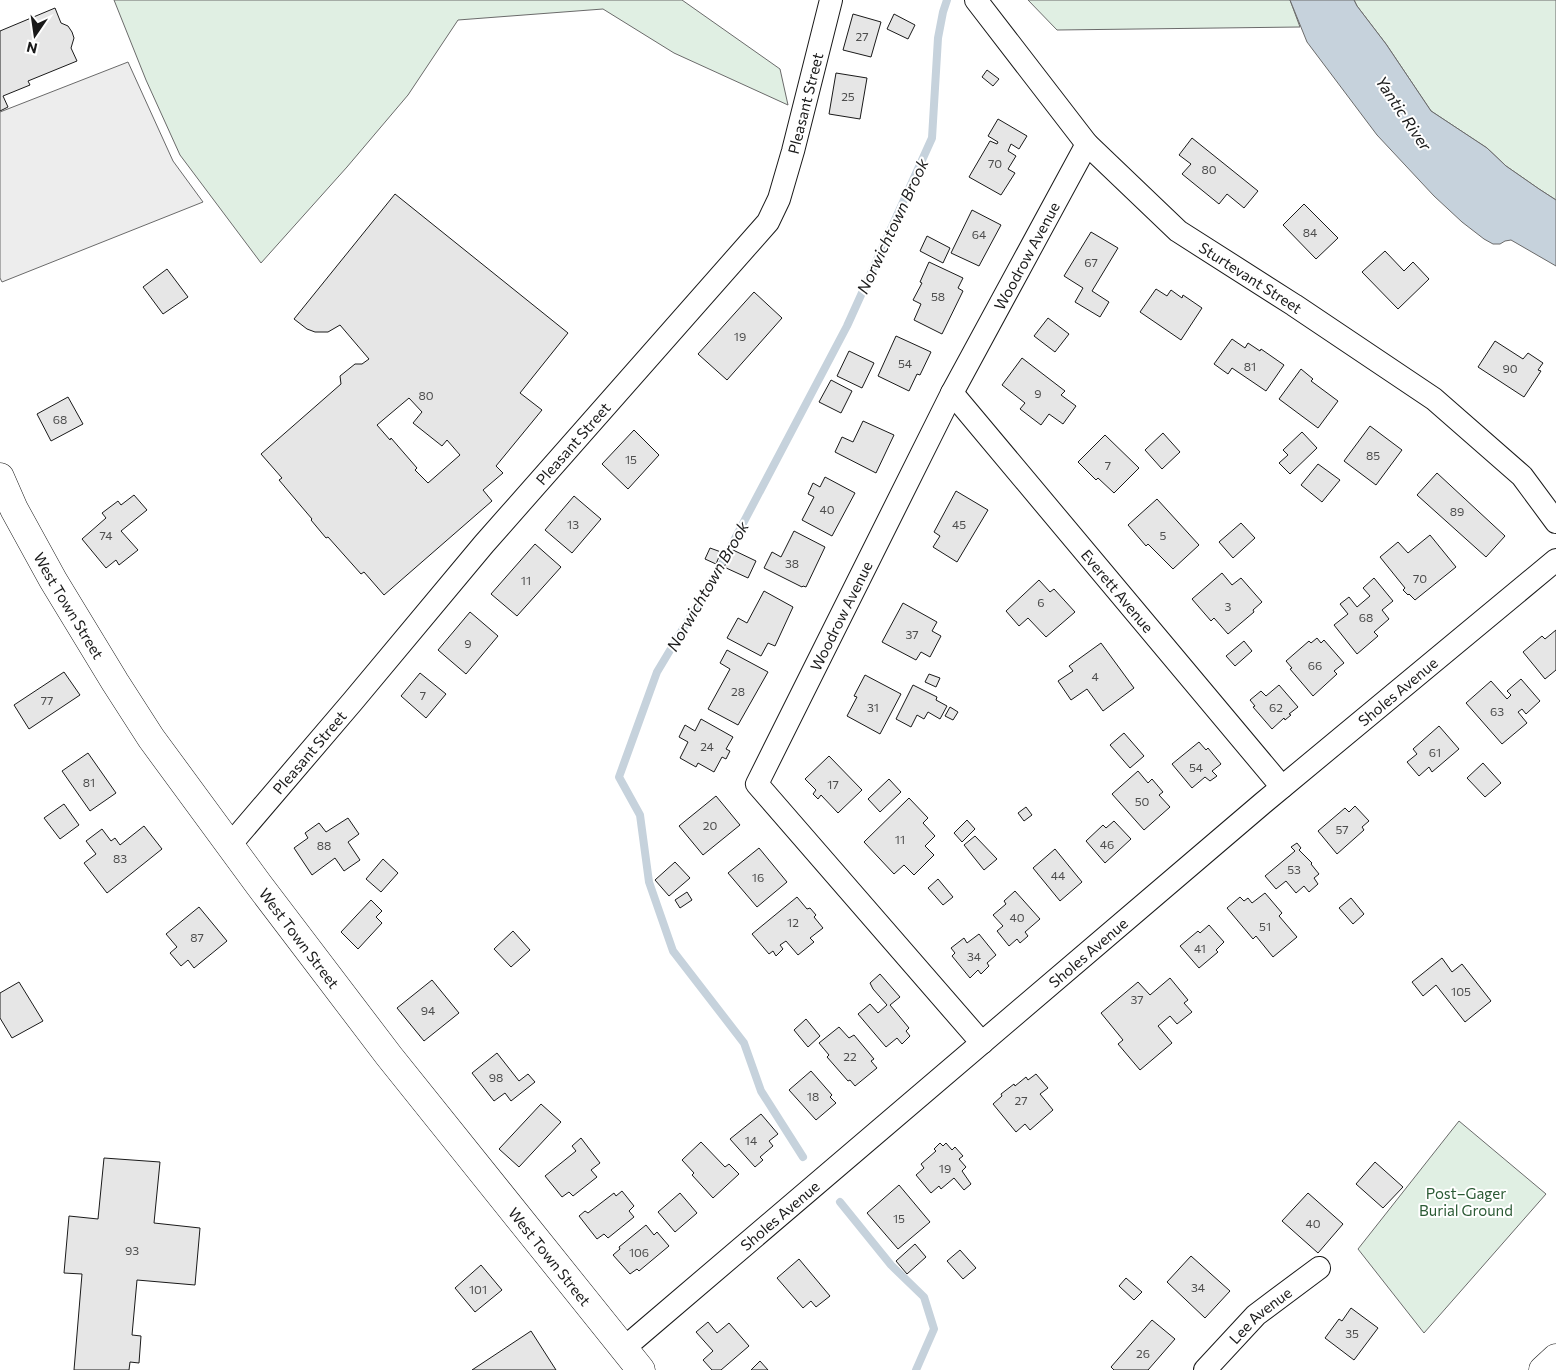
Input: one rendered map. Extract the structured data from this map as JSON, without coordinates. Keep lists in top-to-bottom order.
{
  "streets": {
    "main road": ["West Town Street"],
    "street": [
      "Pleasant Street",
      "Woodrow Avenue",
      "Sturtevant Street",
      "Everett Avenue",
      "Sholes Avenue",
      "Lee Avenue"
    ]
  },
  "crossings": [
    ["Pleasant Street", "West Town Street"],
    ["Woodrow Avenue", "Sturtevant Street"],
    ["Woodrow Avenue", "Everett Avenue"],
    ["Woodrow Avenue", "Sholes Avenue"],
    ["Everett Avenue", "Sholes Avenue"],
    ["West Town Street", "Sholes Avenue"]
  ],
  "water": ["Yantic River", "Norwichtown Brook"],
  "parks": ["Post–Gager Burial Ground"],
  "house_numbers": [
    "27",
    "25",
    "70",
    "80",
    "84",
    "64",
    "67",
    "58",
    "19",
    "54",
    "81",
    "90",
    "9",
    "80",
    "68",
    "85",
    "15",
    "7",
    "40",
    "89",
    "13",
    "45",
    "74",
    "5",
    "38",
    "70",
    "11",
    "6",
    "3",
    "68",
    "37",
    "9",
    "66",
    "4",
    "28",
    "7",
    "77",
    "31",
    "62",
    "63",
    "24",
    "61",
    "54",
    "81",
    "17",
    "50",
    "20",
    "57",
    "11",
    "46",
    "88",
    "83",
    "53",
    "44",
    "16",
    "40",
    "12",
    "51",
    "87",
    "41",
    "34",
    "105",
    "37",
    "94",
    "22",
    "98",
    "18",
    "27",
    "14",
    "19",
    "15",
    "40",
    "93",
    "106",
    "34",
    "101",
    "35",
    "26"
  ],
  "north": "bottom"
}
